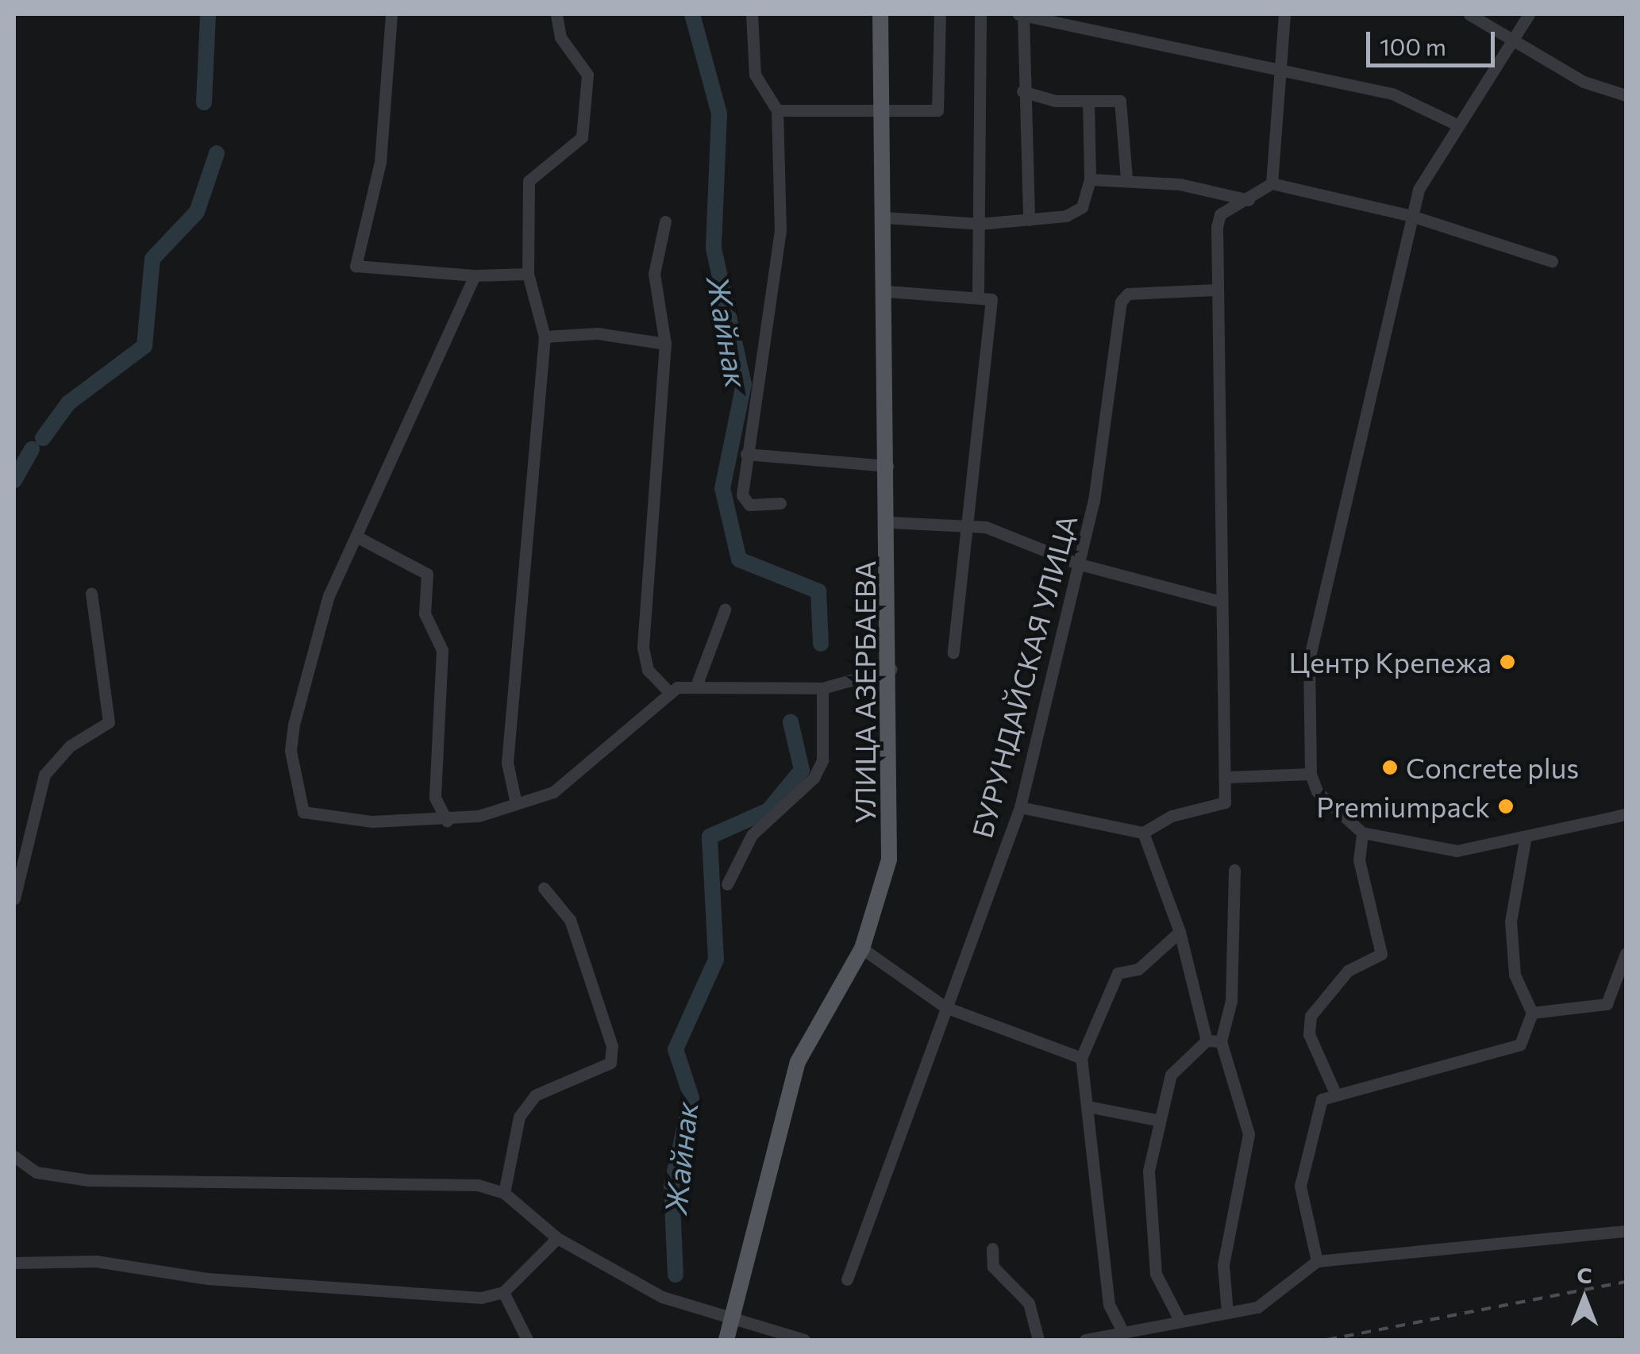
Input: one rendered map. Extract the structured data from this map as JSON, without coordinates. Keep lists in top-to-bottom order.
{
  "streets": {
    "main road": ["УЛИЦА АЗЕРБАЕВА"],
    "street": ["БУРУНДАЙСКАЯ УЛИЦА"]
  },
  "water": ["Жайнак"],
  "places": ["Центр Крепежа", "Concrete plus", "Premiumpack"],
  "scale_bar": "100 m",
  "north": "top"
}
